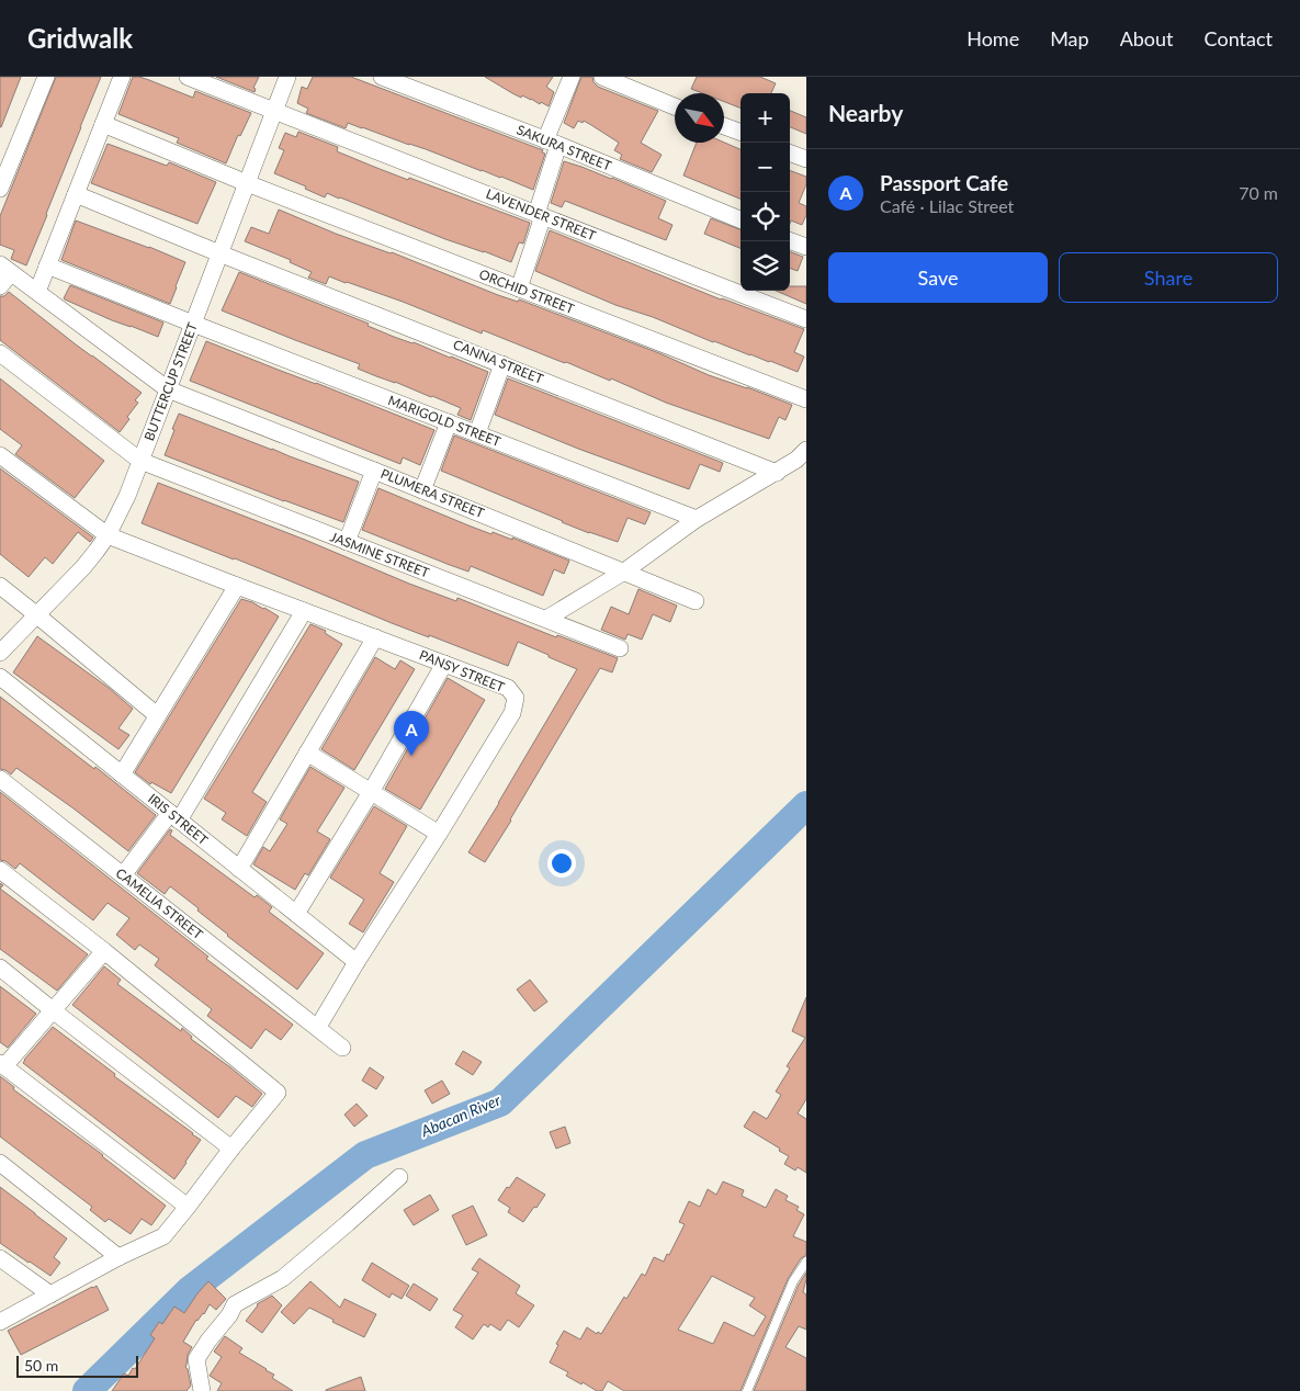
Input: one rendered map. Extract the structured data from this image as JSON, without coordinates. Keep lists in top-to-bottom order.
{
  "streets": {
    "street": [
      "SAKURA STREET",
      "LAVENDER STREET",
      "ORCHID STREET",
      "CANNA STREET",
      "BUTTERCUP STREET",
      "MARIGOLD STREET",
      "PLUMERA STREET",
      "JASMINE STREET",
      "PANSY STREET",
      "IRIS STREET",
      "CAMELIA STREET"
    ]
  },
  "crossings": [
    ["LAVENDER STREET", "BUTTERCUP STREET"],
    ["ORCHID STREET", "BUTTERCUP STREET"],
    ["CANNA STREET", "BUTTERCUP STREET"],
    ["BUTTERCUP STREET", "MARIGOLD STREET"],
    ["BUTTERCUP STREET", "PLUMERA STREET"],
    ["BUTTERCUP STREET", "JASMINE STREET"],
    ["BUTTERCUP STREET", "PANSY STREET"],
    ["PANSY STREET", "IRIS STREET"],
    ["PANSY STREET", "CAMELIA STREET"]
  ],
  "water": ["Abacan River"],
  "scale_bar": "50 m",
  "north": "bottom right",
  "page": {
    "header": "Gridwalk",
    "nav": [
      "Home",
      "Map",
      "About",
      "Contact"
    ],
    "heading": "Nearby",
    "map_buttons": ["+", "−"],
    "list": [
      {
        "mark": "A",
        "name": "Passport Cafe",
        "note": "Café · Lilac Street",
        "value": "70 m"
      }
    ],
    "buttons": ["Save", "Share"],
    "pins": "A",
    "scale": "50 m"
  }
}
